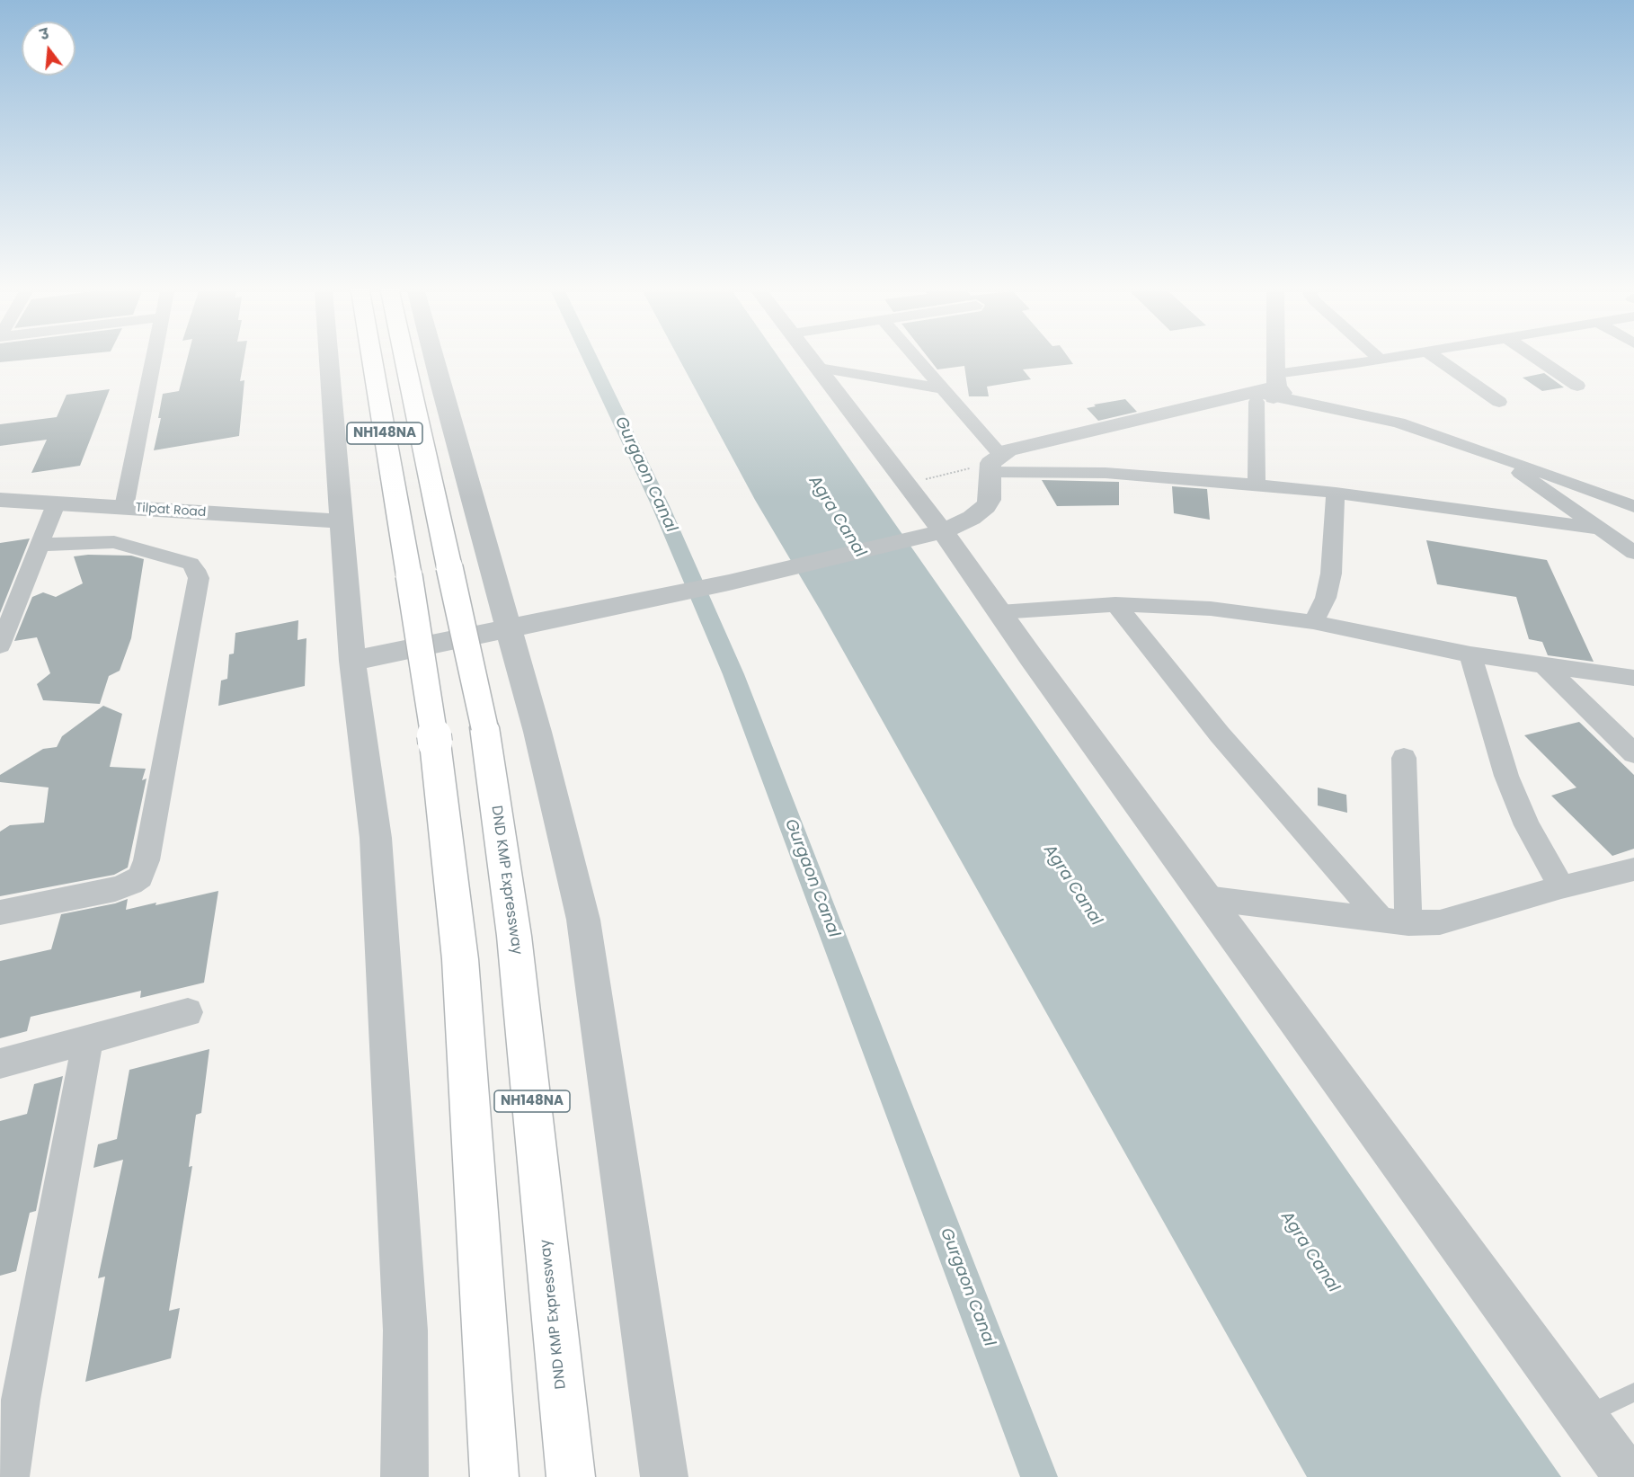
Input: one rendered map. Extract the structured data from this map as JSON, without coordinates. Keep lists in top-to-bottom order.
{
  "streets": {
    "highway": ["NH148NA", "DND KMP Expressway"],
    "street": ["Tilpat Road"]
  },
  "water": ["Gurgaon Canal", "Agra Canal"],
  "north": "top"
}
